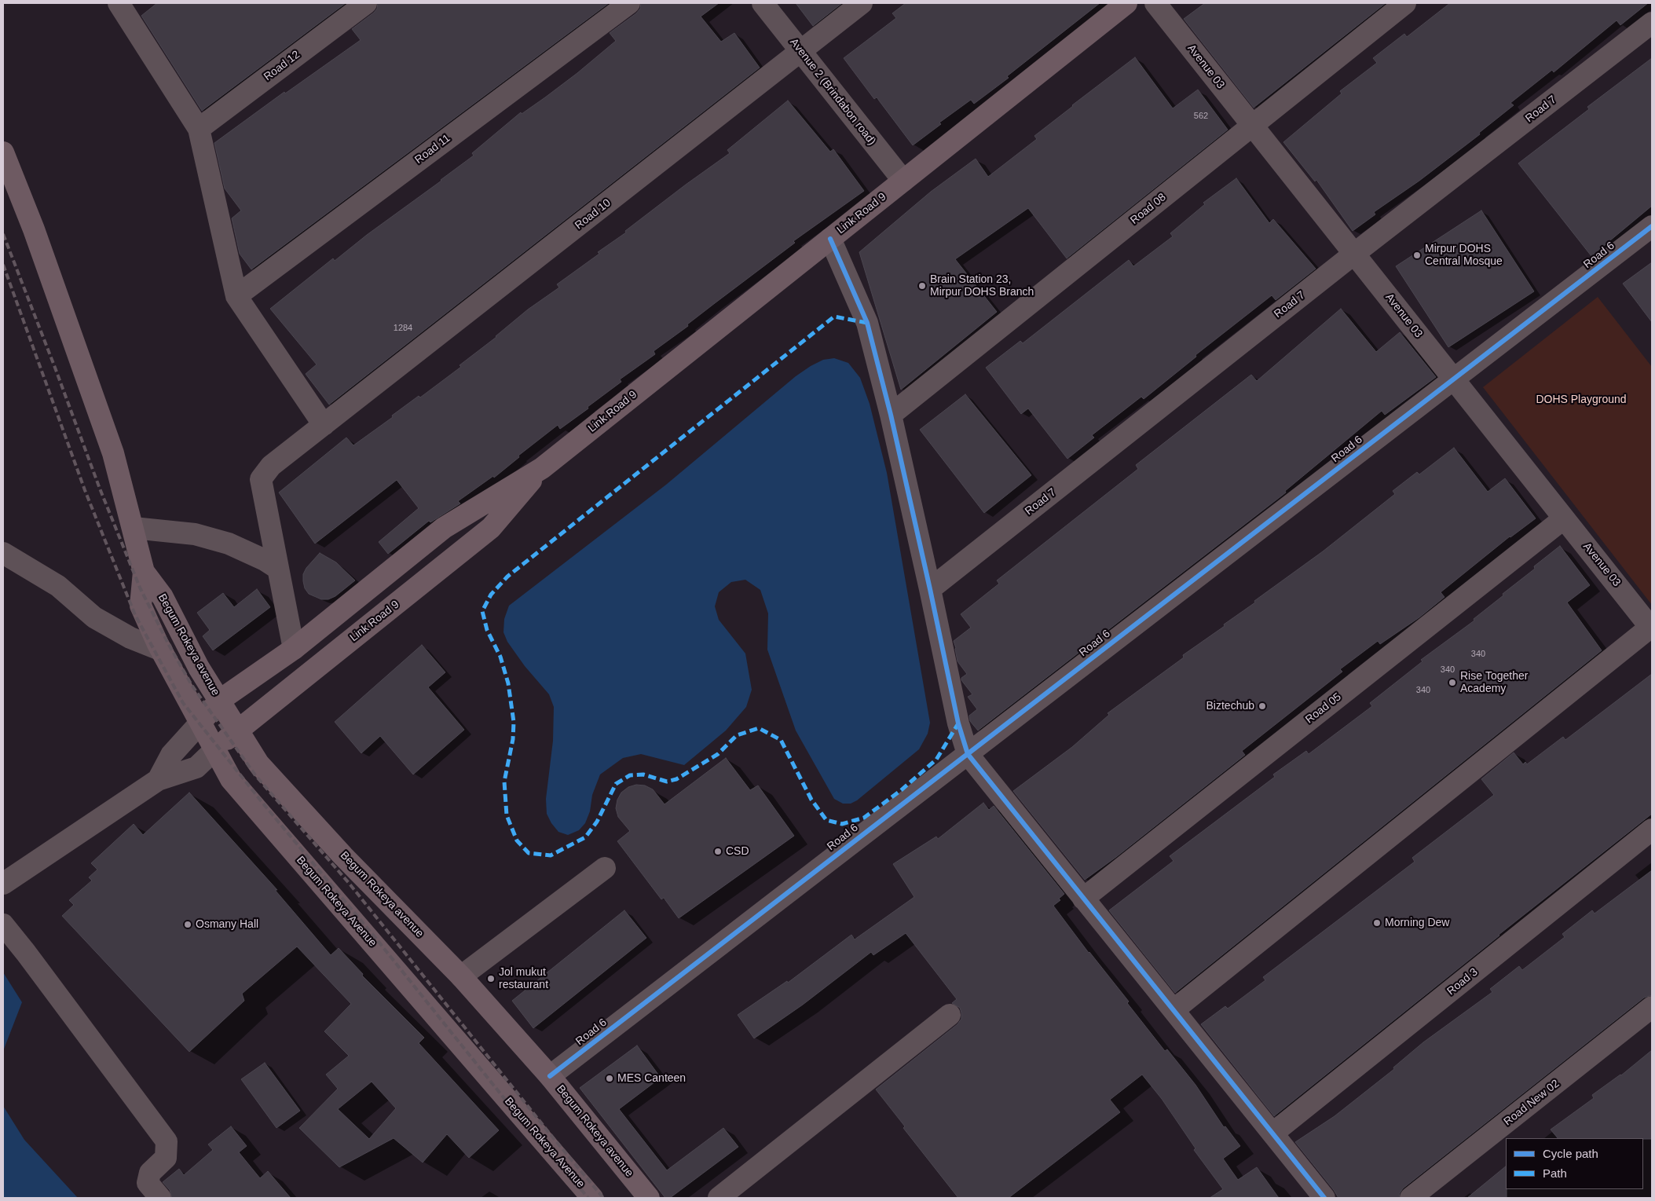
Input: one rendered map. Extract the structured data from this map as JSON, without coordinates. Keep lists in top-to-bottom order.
{
  "streets": {
    "main road": ["Link Road 9", "Begum Rokeya avenue", "Begum Rokeya Avenue"],
    "street": [
      "Road 12",
      "Avenue 03",
      "Avenue 2 (Brindabon road)",
      "Road 7",
      "Road 11",
      "Road 08",
      "Road 10",
      "Road 6",
      "Road 05",
      "Road 3",
      "Road New 02"
    ]
  },
  "crossings": [
    ["Avenue 03", "Road 7"],
    ["Avenue 03", "Road 08"],
    ["Avenue 03", "Road 6"],
    ["Avenue 03", "Road 05"],
    ["Avenue 2 (Brindabon road)", "Link Road 9"],
    ["Avenue 2 (Brindabon road)", "Road 10"],
    ["Link Road 9", "Road 10"],
    ["Link Road 9", "Begum Rokeya avenue"],
    ["Link Road 9", "Begum Rokeya Avenue"],
    ["Road 6", "Begum Rokeya avenue"],
    ["Begum Rokeya avenue", "Begum Rokeya Avenue"]
  ],
  "parks": ["DOHS Playground"],
  "places": [
    "Mirpur DOHS Central Mosque",
    "Brain Station 23, Mirpur DOHS Branch",
    "Rise Together Academy",
    "Biztechub",
    "CSD",
    "Morning Dew",
    "Osmany Hall",
    "Jol mukut restaurant",
    "MES Canteen"
  ],
  "house_numbers": [
    "562",
    "1284",
    "340",
    "340",
    "340"
  ],
  "legend": ["Cycle path", "Path"]
}
